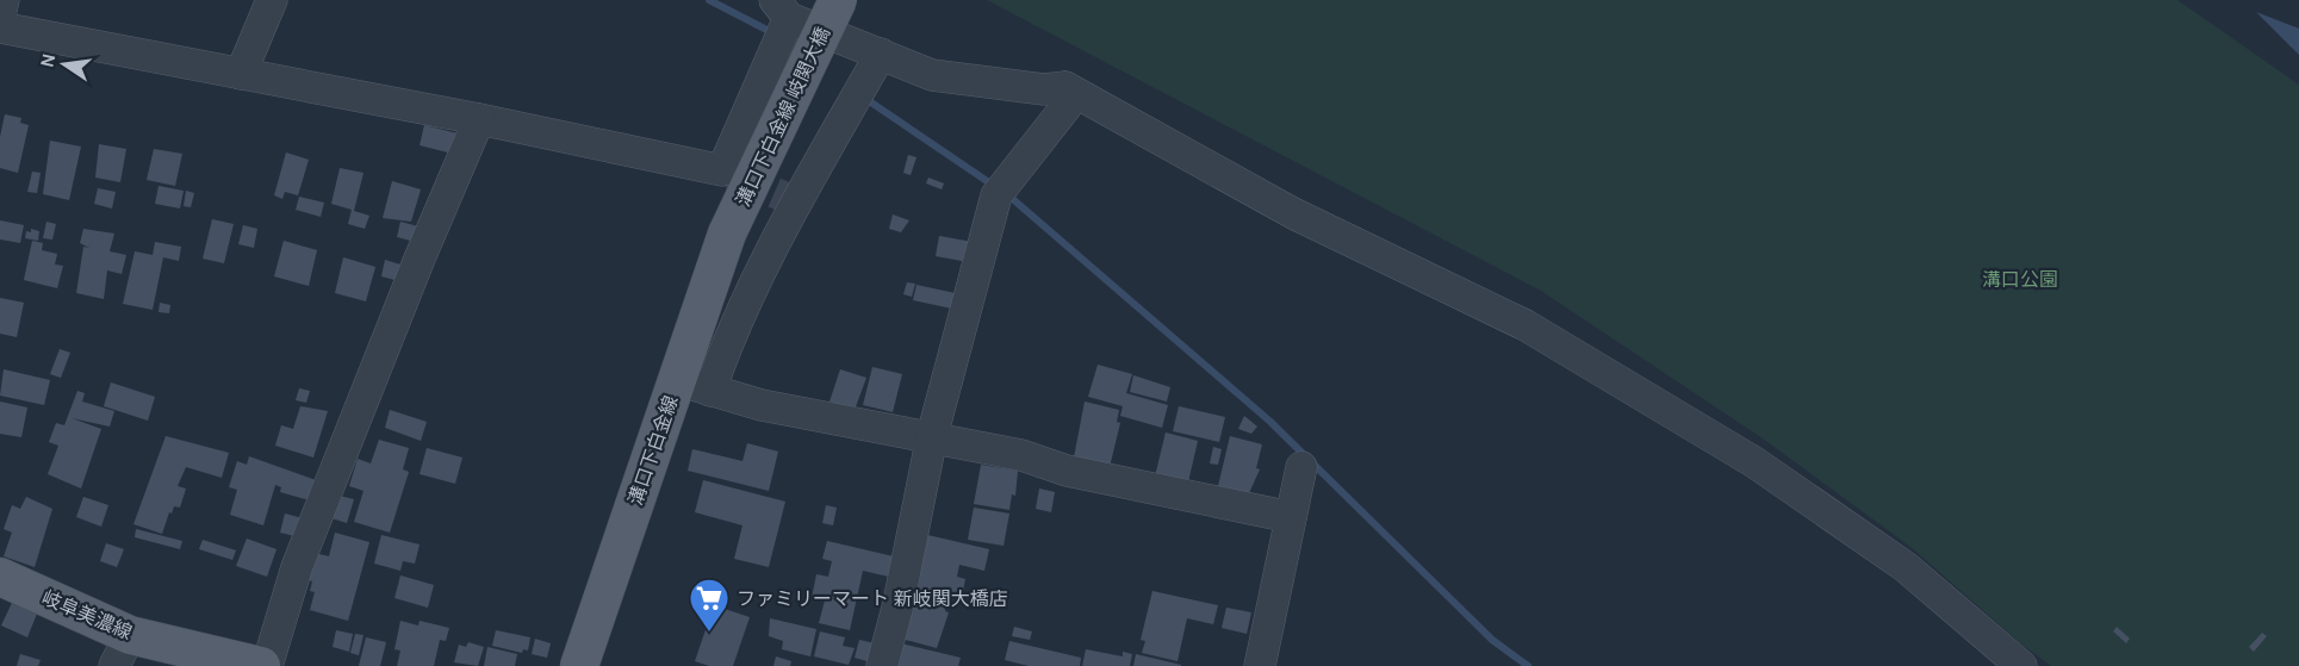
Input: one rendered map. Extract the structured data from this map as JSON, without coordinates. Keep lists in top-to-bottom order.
{
  "streets": {
    "main road": ["溝口下白金線 岐関大橋", "溝口下白金線", "岐阜美濃線"]
  },
  "crossings": [
    ["溝口下白金線 岐関大橋", "溝口下白金線"]
  ],
  "parks": ["溝口公園"],
  "places": {
    "supermarket": ["ファミリーマート 新岐関大橋店"]
  },
  "north": "left"
}
